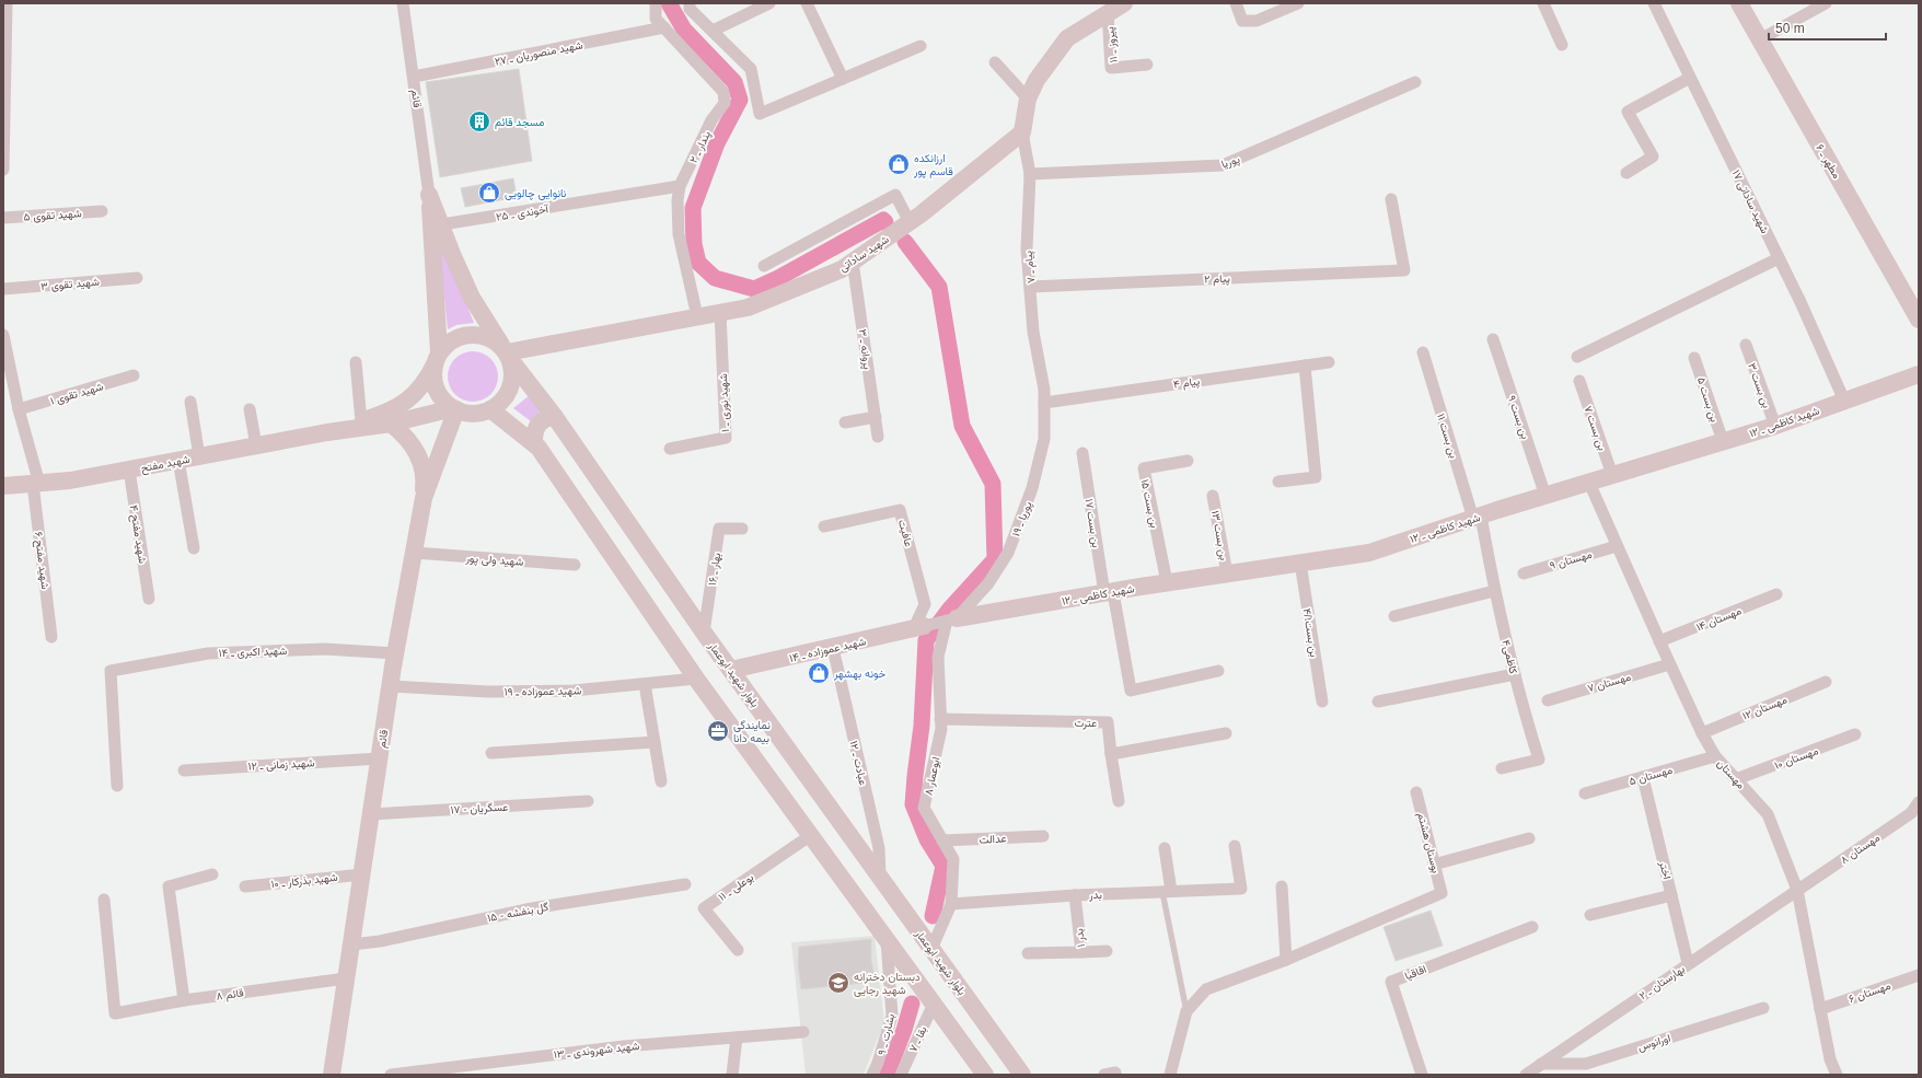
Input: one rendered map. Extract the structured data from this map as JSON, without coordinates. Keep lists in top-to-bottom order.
{
  "streets": {
    "street": [
      "پیروز ـ ۱۱",
      "شهید منصوریان ـ ۲۷",
      "قائم",
      "پندار ـ ۲",
      "پوریا",
      "مطهر ـ ۶",
      "شهید ساداتی ۱۷",
      "آخوندی ـ ۲۵",
      "شهید تقوی ۵",
      "شهید ساداتی",
      "پیام ـ ۷",
      "پیام ۲",
      "شهید تقوی ۳",
      "پروانه ـ ۳",
      "پیام ۴",
      "بن بست ۳",
      "شهید تقوی ۱",
      "بن بست ۵",
      "شهید نوری ـ ۱",
      "بن بست ۹",
      "شهید کاظمی ـ ۱۲",
      "بن بست ۷",
      "بن بست ۱۱",
      "شهید مفتح",
      "بن بست ۱۵",
      "پوریا ـ ۱۹",
      "بن بست ۱۷",
      "عافیت",
      "شهید مفتح ۴",
      "بن بست ۱۳",
      "شهید ولی پور",
      "مهستان ۹",
      "شهید مفتح ۶",
      "بهار ـ ۱۶",
      "مهستان ۱۴",
      "بن بست۴/۱",
      "شهید عموزاده ـ ۱۴",
      "شهید اکبری ـ ۱۴",
      "کاظمی۴",
      "بلوار شهید ابوعمار",
      "مهستان ۷",
      "شهید عموزاده ـ ۱۹",
      "مهستان ۱۲",
      "عترت",
      "مهستان ۱۰",
      "عبادت ـ ۱۲",
      "شهید زمانی ـ ۱۲",
      "مهستان",
      "مهستان ۵",
      "ابوعمار ۸",
      "عسگریان - ۱۷",
      "عدالت",
      "بوستان هشتم",
      "مهستان ۸",
      "اختر",
      "شهید بذرکار ـ ۱۰",
      "بوعلی ـ ۱۱",
      "بدر",
      "گل بنفشه - ۱۵",
      "بدر ۱",
      "اقاقیا",
      "بهارستان ـ ۲",
      "مهستان ۶",
      "قائم ۸",
      "بشارت ـ ۹",
      "بقا ـ ۷",
      "اورانوس",
      "شهید شهروندی ـ ۱۳"
    ]
  },
  "crossings": [
    ["شهید منصوریان ـ ۲۷", "قائم"],
    ["شهید منصوریان ـ ۲۷", "پندار ـ ۲"],
    ["قائم", "شهید ساداتی"],
    ["قائم", "شهید ولی پور"],
    ["قائم", "شهید اکبری ـ ۱۴"],
    ["قائم", "بلوار شهید ابوعمار"],
    ["قائم", "شهید عموزاده ـ ۱۹"],
    ["قائم", "شهید زمانی ـ ۱۲"],
    ["قائم", "عسگریان - ۱۷"],
    ["قائم", "شهید بذرکار ـ ۱۰"],
    ["قائم", "گل بنفشه - ۱۵"],
    ["قائم", "قائم ۸"],
    ["پندار ـ ۲", "آخوندی ـ ۲۵"],
    ["پندار ـ ۲", "شهید ساداتی"],
    ["پوریا", "پیام ـ ۷"],
    ["شهید ساداتی ۱۷", "شهید کاظمی ـ ۱۲"],
    ["شهید ساداتی", "پیام ـ ۷"],
    ["شهید ساداتی", "پروانه ـ ۳"],
    ["شهید ساداتی", "شهید نوری ـ ۱"],
    ["شهید ساداتی", "بلوار شهید ابوعمار"],
    ["پیام ـ ۷", "پیام ۲"],
    ["پیام ـ ۷", "پیام ۴"],
    ["پیام ـ ۷", "پوریا ـ ۱۹"],
    ["پیام ۴", "پوریا ـ ۱۹"],
    ["بن بست ۳", "شهید کاظمی ـ ۱۲"],
    ["شهید تقوی ۱", "شهید مفتح ۶"],
    ["بن بست ۵", "شهید کاظمی ـ ۱۲"],
    ["بن بست ۹", "شهید کاظمی ـ ۱۲"],
    ["شهید کاظمی ـ ۱۲", "بن بست ۷"],
    ["شهید کاظمی ـ ۱۲", "بن بست ۱۱"],
    ["شهید کاظمی ـ ۱۲", "بن بست ۱۵"],
    ["شهید کاظمی ـ ۱۲", "پوریا ـ ۱۹"],
    ["شهید کاظمی ـ ۱۲", "بن بست ۱۷"],
    ["شهید کاظمی ـ ۱۲", "بن بست ۱۳"],
    ["شهید کاظمی ـ ۱۲", "بن بست۴/۱"],
    ["شهید کاظمی ـ ۱۲", "کاظمی۴"],
    ["شهید کاظمی ـ ۱۲", "مهستان"],
    ["شهید کاظمی ـ ۱۲", "ابوعمار ۸"],
    ["بن بست ۱۱", "کاظمی۴"],
    ["شهید مفتح", "شهید مفتح ۴"],
    ["شهید مفتح", "شهید مفتح ۶"],
    ["پوریا ـ ۱۹", "ابوعمار ۸"],
    ["عافیت", "شهید عموزاده ـ ۱۴"],
    ["مهستان ۹", "مهستان"],
    ["بهار ـ ۱۶", "بلوار شهید ابوعمار"],
    ["مهستان ۱۴", "مهستان"],
    ["شهید عموزاده ـ ۱۴", "بلوار شهید ابوعمار"],
    ["شهید عموزاده ـ ۱۴", "عبادت ـ ۱۲"],
    ["بلوار شهید ابوعمار", "عبادت ـ ۱۲"],
    ["بلوار شهید ابوعمار", "ابوعمار ۸"],
    ["مهستان ۷", "مهستان"],
    ["مهستان ۱۲", "مهستان"],
    ["عترت", "ابوعمار ۸"],
    ["مهستان ۱۰", "مهستان"],
    ["مهستان", "مهستان ۵"],
    ["مهستان", "مهستان ۸"],
    ["مهستان", "بهارستان ـ ۲"],
    ["مهستان", "مهستان ۶"],
    ["مهستان ۵", "اختر"],
    ["ابوعمار ۸", "عدالت"],
    ["ابوعمار ۸", "بدر"],
    ["مهستان ۸", "بهارستان ـ ۲"],
    ["اختر", "بهارستان ـ ۲"],
    ["بدر", "بدر ۱"],
    ["بهارستان ـ ۲", "اورانوس"]
  ],
  "places": {
    "building": ["مسجد قائم"],
    "shop": ["ارزانکده قاسم پور", "نانوایی چالویی", "خونه بهشهر"],
    "office": ["نمایندگی بیمه دانا"],
    "school or university": ["دبستان دخترانه شهید رجایی"]
  },
  "scale_bar": "50 m"
}
